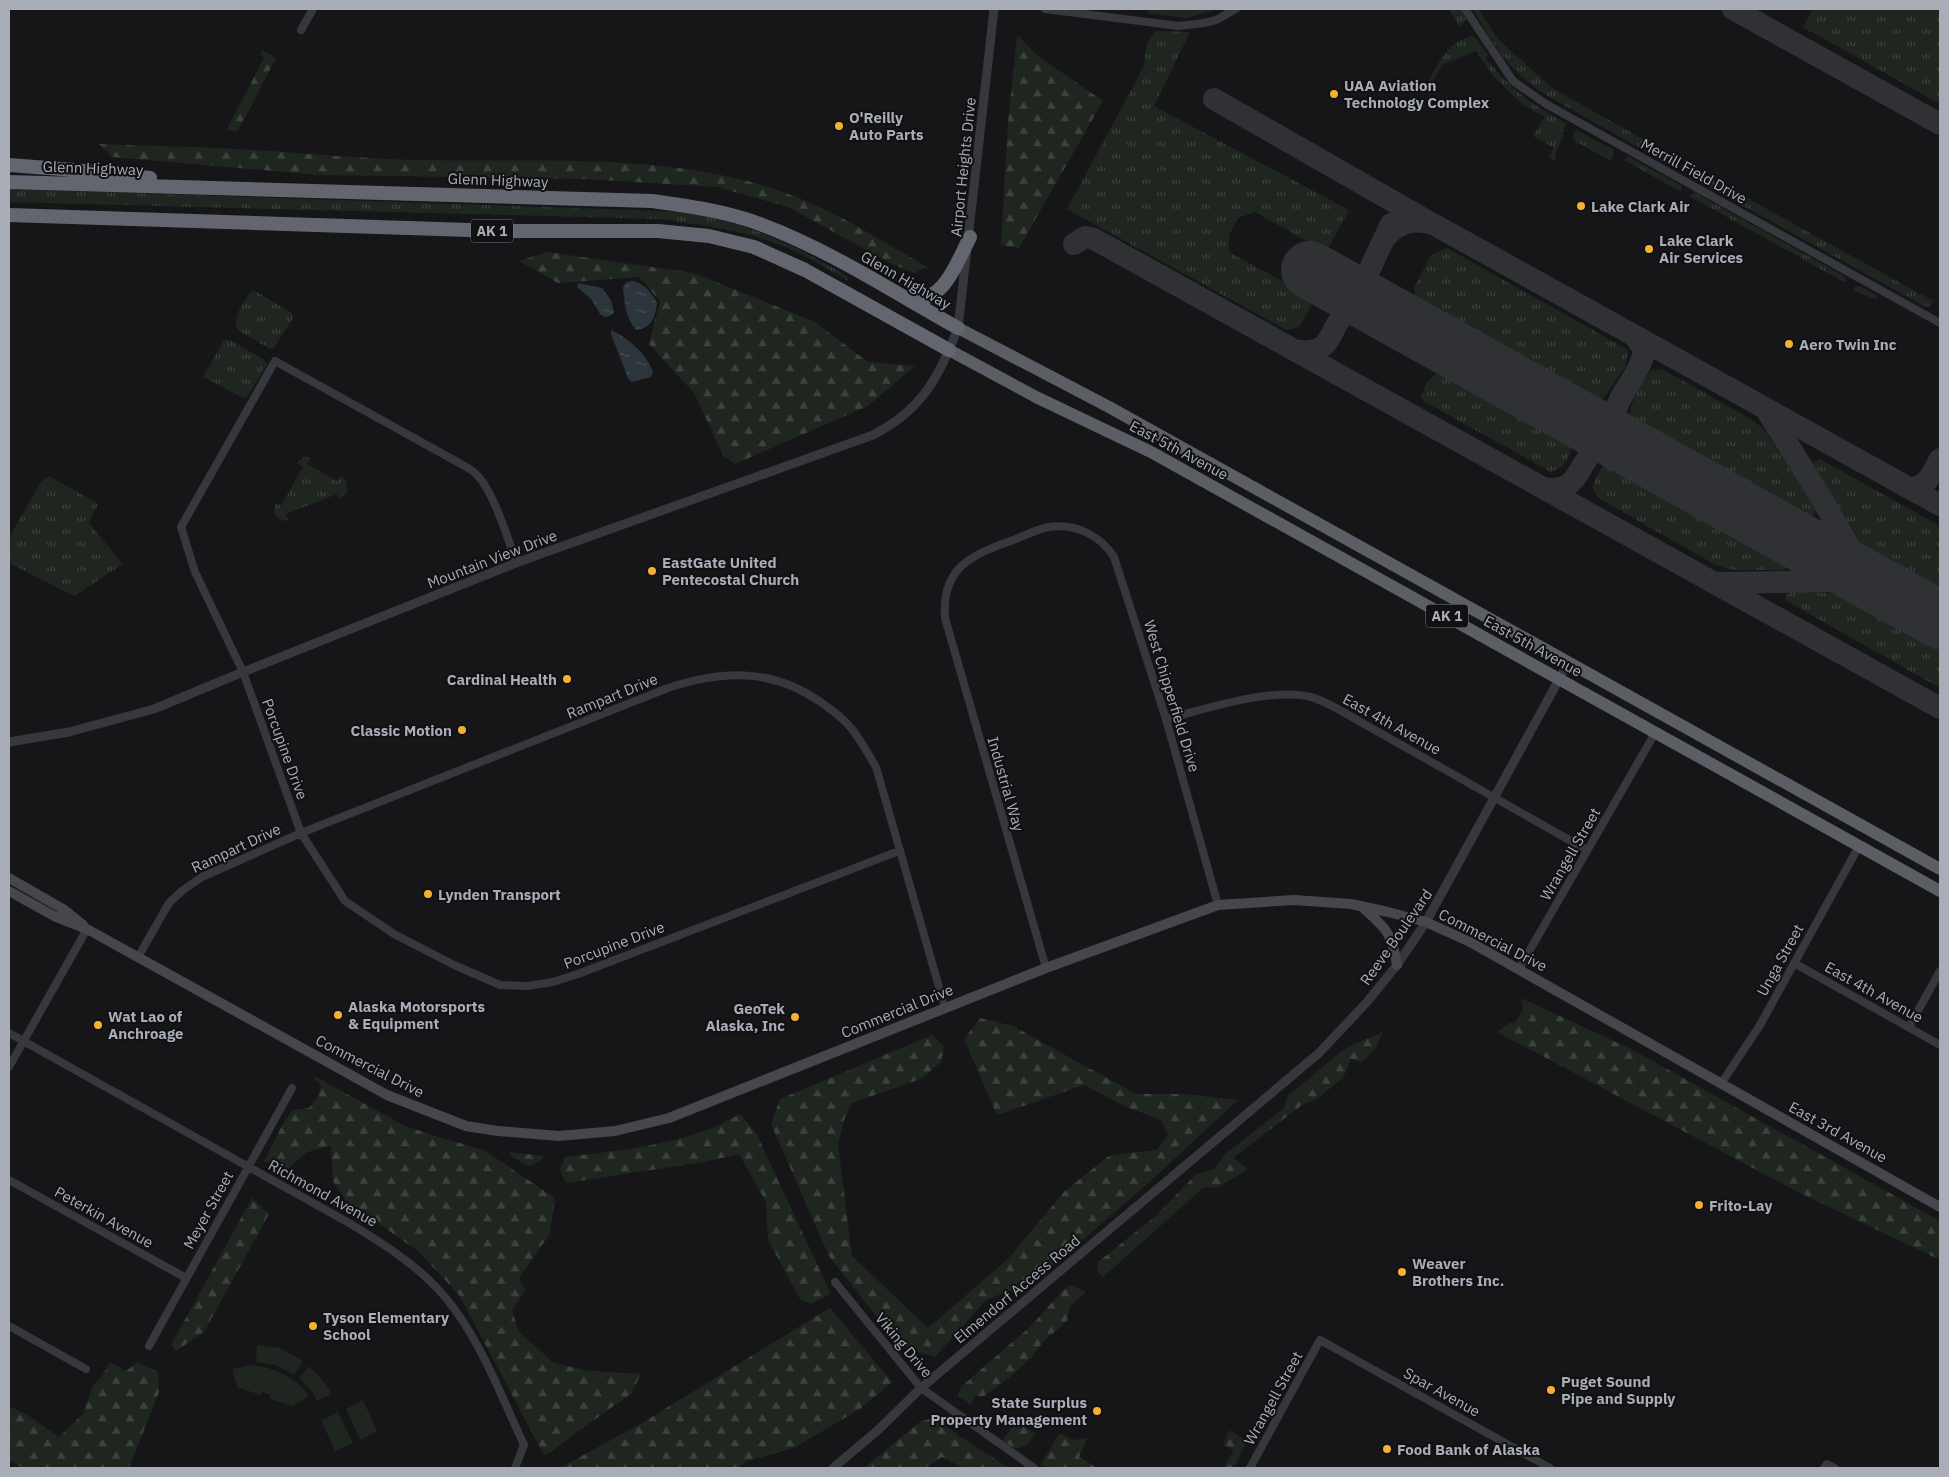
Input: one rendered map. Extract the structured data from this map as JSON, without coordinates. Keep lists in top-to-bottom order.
{
  "streets": {
    "highway": ["Glenn Highway", "AK 1", "East 5th Avenue"],
    "main road": ["Commercial Drive", "East 3rd Avenue"],
    "street": [
      "Airport Heights Drive",
      "Merrill Field Drive",
      "Mountain View Drive",
      "Rampart Drive",
      "West Chipperfield Drive",
      "East 4th Avenue",
      "Porcupine Drive",
      "Industrial Way",
      "Wrangell Street",
      "Reeve Boulevard",
      "Unga Street",
      "Richmond Avenue",
      "Meyer Street",
      "Peterkin Avenue",
      "Elmendorf Access Road",
      "Viking Drive",
      "Spar Avenue"
    ]
  },
  "crossings": [
    ["Airport Heights Drive", "Glenn Highway"],
    ["Airport Heights Drive", "AK 1"],
    ["Airport Heights Drive", "East 5th Avenue"],
    ["Airport Heights Drive", "Mountain View Drive"],
    ["Glenn Highway", "East 5th Avenue"],
    ["AK 1", "East 5th Avenue"],
    ["AK 1", "Mountain View Drive"],
    ["East 5th Avenue", "Mountain View Drive"],
    ["East 5th Avenue", "Wrangell Street"],
    ["East 5th Avenue", "Reeve Boulevard"],
    ["East 5th Avenue", "Unga Street"],
    ["Mountain View Drive", "Porcupine Drive"],
    ["Rampart Drive", "Porcupine Drive"],
    ["Rampart Drive", "Commercial Drive"],
    ["West Chipperfield Drive", "East 4th Avenue"],
    ["West Chipperfield Drive", "Industrial Way"],
    ["West Chipperfield Drive", "Commercial Drive"],
    ["East 4th Avenue", "Wrangell Street"],
    ["East 4th Avenue", "Reeve Boulevard"],
    ["East 4th Avenue", "Unga Street"],
    ["Industrial Way", "Commercial Drive"],
    ["Wrangell Street", "Commercial Drive"],
    ["Wrangell Street", "Spar Avenue"],
    ["Reeve Boulevard", "Commercial Drive"],
    ["Reeve Boulevard", "Elmendorf Access Road"],
    ["Commercial Drive", "Unga Street"],
    ["Commercial Drive", "East 3rd Avenue"],
    ["Unga Street", "East 3rd Avenue"],
    ["Richmond Avenue", "Meyer Street"],
    ["Meyer Street", "Peterkin Avenue"],
    ["Elmendorf Access Road", "Viking Drive"]
  ],
  "places": [
    "UAA Aviation Technology Complex",
    "O'Reilly Auto Parts",
    "Lake Clark Air",
    "Lake Clark Air Services",
    "Aero Twin Inc",
    "EastGate United Pentecostal Church",
    "Cardinal Health",
    "Classic Motion",
    "Lynden Transport",
    "Alaska Motorsports & Equipment",
    "GeoTek Alaska, Inc",
    "Wat Lao of Anchroage",
    "Frito-Lay",
    "Weaver Brothers Inc.",
    "Tyson Elementary School",
    "Puget Sound Pipe and Supply",
    "State Surplus Property Management",
    "Food Bank of Alaska"
  ]
}
